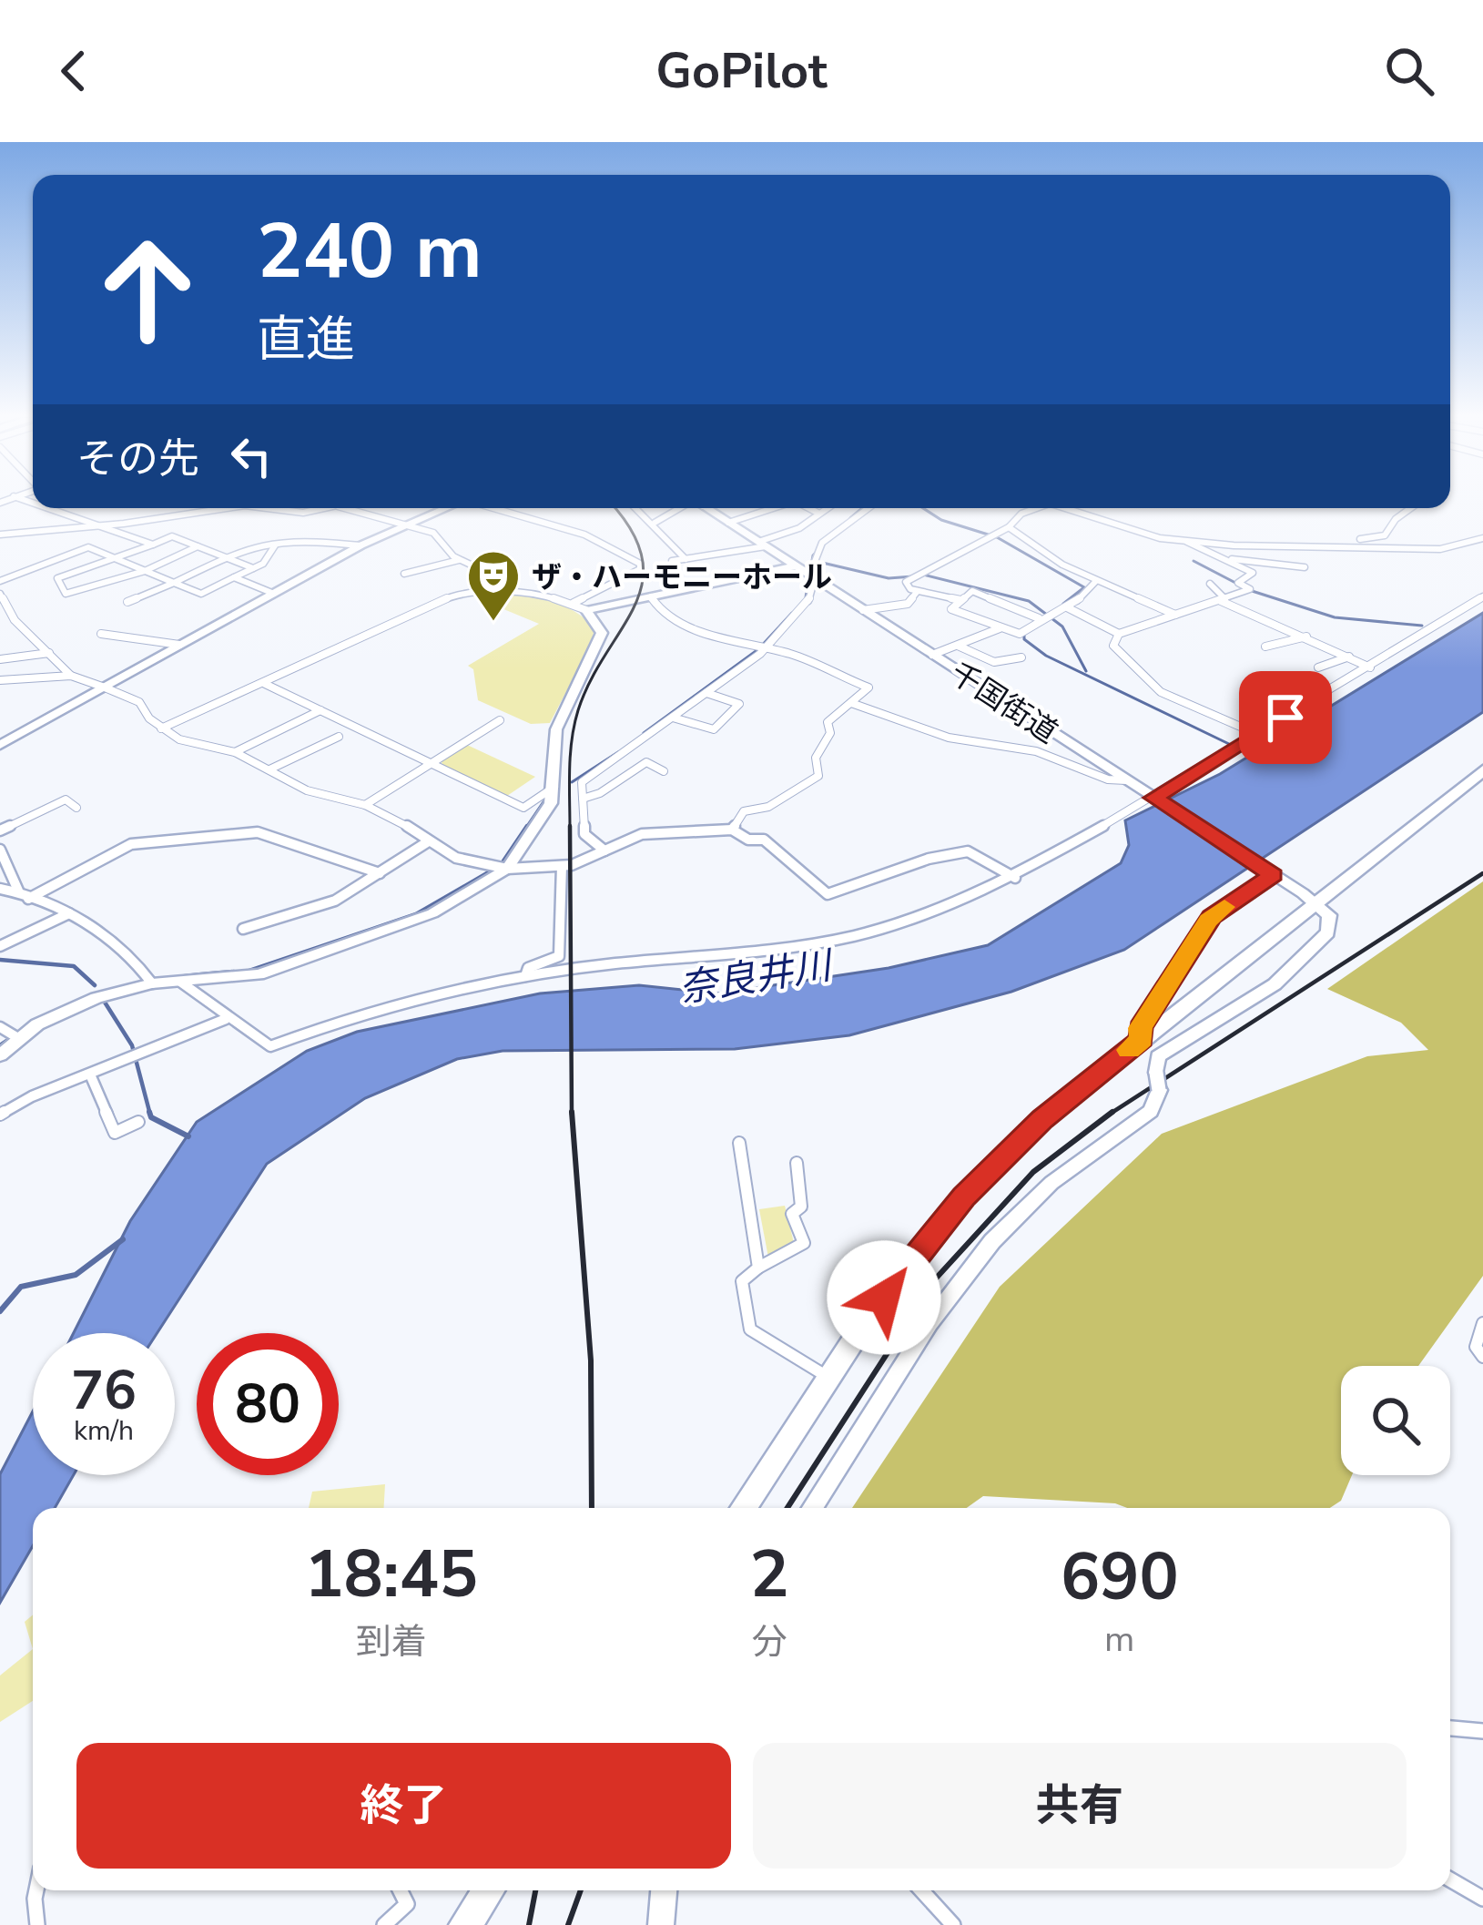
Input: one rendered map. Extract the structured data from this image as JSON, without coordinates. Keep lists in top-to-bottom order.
{
  "streets": {
    "street": ["千国街道"]
  },
  "water": ["奈良井川"],
  "places": {
    "theatre": ["ザ・ハーモニーホール"]
  },
  "page": {
    "header": "GoPilot",
    "turn": ["240 m", "直進"],
    "then": "その先",
    "speed": "76 km/h",
    "limit": "80",
    "eta": [
      "18:45",
      "到着",
      "2",
      "分",
      "690",
      "m"
    ],
    "buttons": ["終了", "共有"]
  }
}
